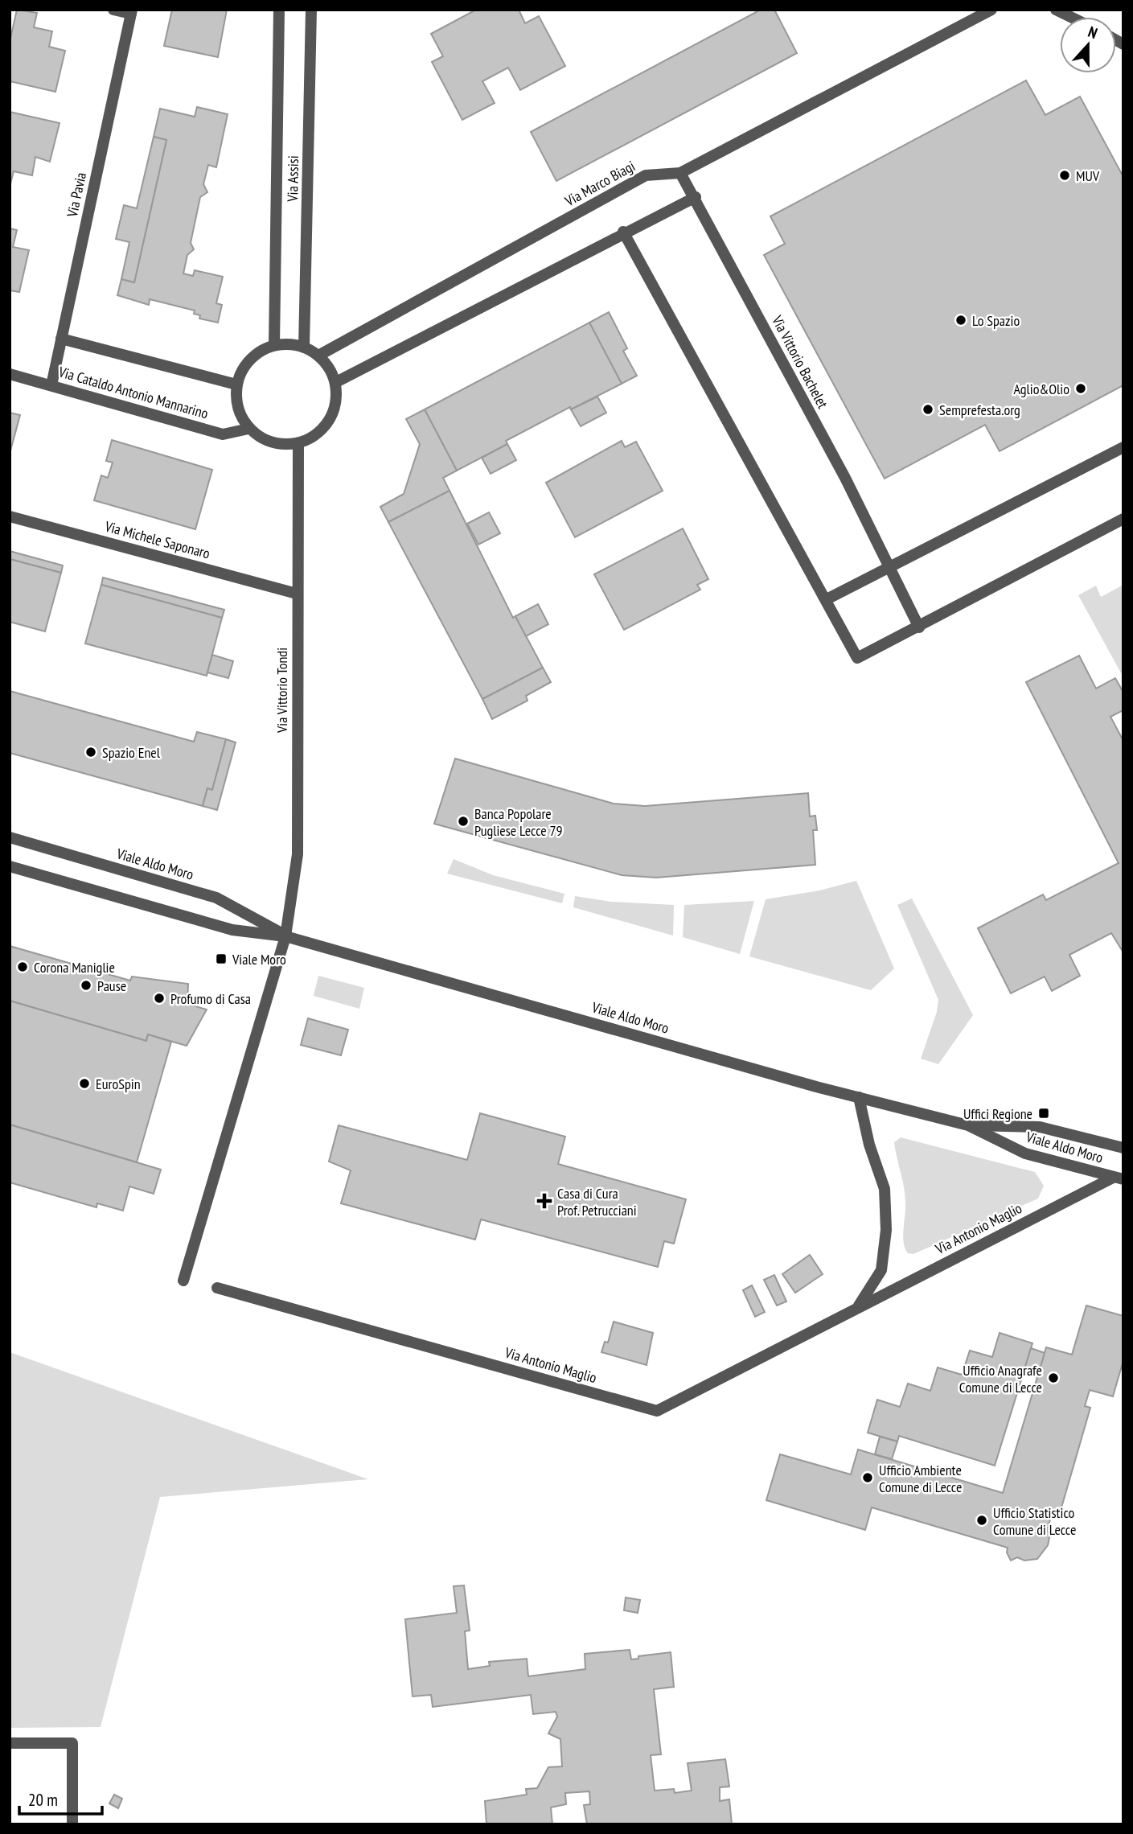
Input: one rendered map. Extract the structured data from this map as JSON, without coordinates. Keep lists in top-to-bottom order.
{
  "streets": {
    "street": [
      "Via Assisi",
      "Via Marco Biagi",
      "Via Pavia",
      "Via Vittorio Bachelet",
      "Via Cataldo Antonio Mannarino",
      "Via Michele Saponaro",
      "Via Vittorio Tondi",
      "Viale Aldo Moro",
      "Via Antonio Maglio"
    ]
  },
  "crossings": [
    ["Via Assisi", "Via Marco Biagi"],
    ["Via Assisi", "Via Cataldo Antonio Mannarino"],
    ["Via Assisi", "Via Vittorio Tondi"],
    ["Via Marco Biagi", "Via Vittorio Bachelet"],
    ["Via Marco Biagi", "Via Cataldo Antonio Mannarino"],
    ["Via Marco Biagi", "Via Vittorio Tondi"],
    ["Via Pavia", "Via Cataldo Antonio Mannarino"],
    ["Via Cataldo Antonio Mannarino", "Via Vittorio Tondi"],
    ["Via Michele Saponaro", "Via Vittorio Tondi"],
    ["Via Vittorio Tondi", "Viale Aldo Moro"],
    ["Viale Aldo Moro", "Via Antonio Maglio"]
  ],
  "places": {
    "other": [
      "MUV",
      "Lo Spazio",
      "Aglio&Olio",
      "Semprefesta.org",
      "Spazio Enel",
      "Banca Popolare Pugliese Lecce 79",
      "Corona Maniglie",
      "Pause",
      "Profumo di Casa",
      "EuroSpin",
      "Ufficio Anagrafe Comune di Lecce",
      "Ufficio Ambiente Comune di Lecce",
      "Ufficio Statistico Comune di Lecce"
    ],
    "transit": ["Viale Moro", "Uffici Regione"],
    "health": ["Casa di Cura Prof. Petrucciani"]
  },
  "scale_bar": "20 m",
  "north": "top"
}
